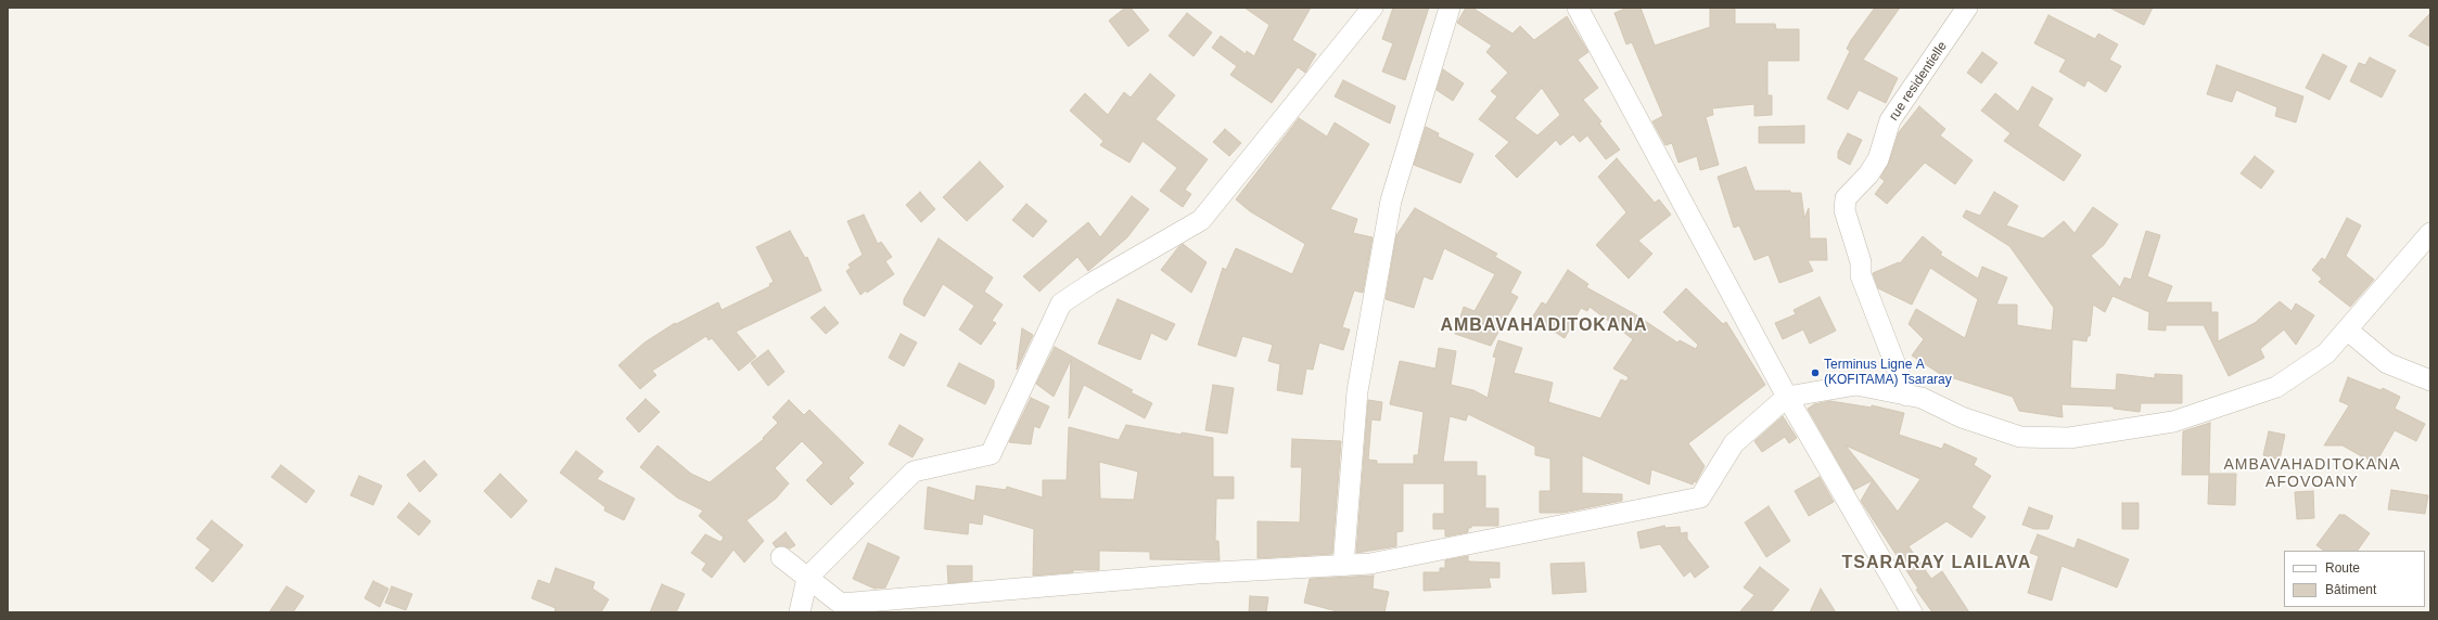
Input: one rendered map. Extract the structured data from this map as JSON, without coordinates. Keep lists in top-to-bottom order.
{
  "streets": {
    "street": ["rue residentielle"]
  },
  "districts": ["AMBAVAHADITOKANA", "AMBAVAHADITOKANA AFOVOANY", "TSARARAY LAILAVA"],
  "places": ["Terminus Ligne A (KOFITAMA) Tsararay"],
  "legend": ["Route", "Bâtiment"]
}
